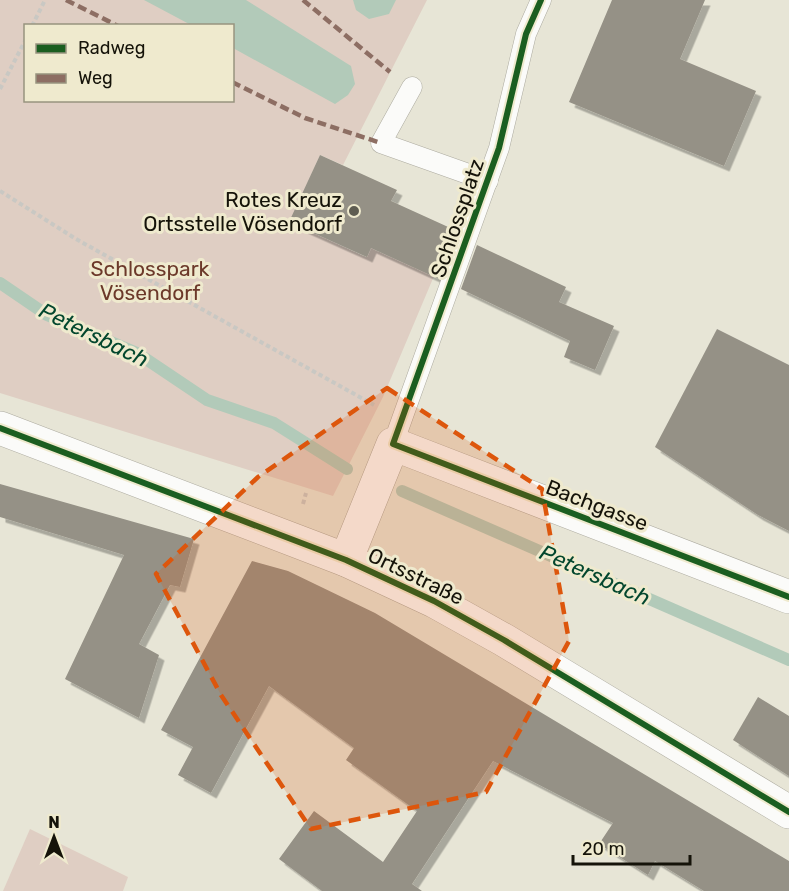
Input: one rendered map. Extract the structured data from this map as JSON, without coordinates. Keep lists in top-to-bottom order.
{
  "streets": {
    "street": ["Bachgasse", "Ortsstraße"],
    "lane": ["Schlossplatz"]
  },
  "crossings": [
    ["Schlossplatz", "Bachgasse"]
  ],
  "water": ["Petersbach"],
  "parks": ["Schlosspark Vösendorf"],
  "places": ["Rotes Kreuz Ortsstelle Vösendorf"],
  "legend": ["Radweg", "Weg"],
  "scale_bar": "20 m",
  "north": "top"
}
